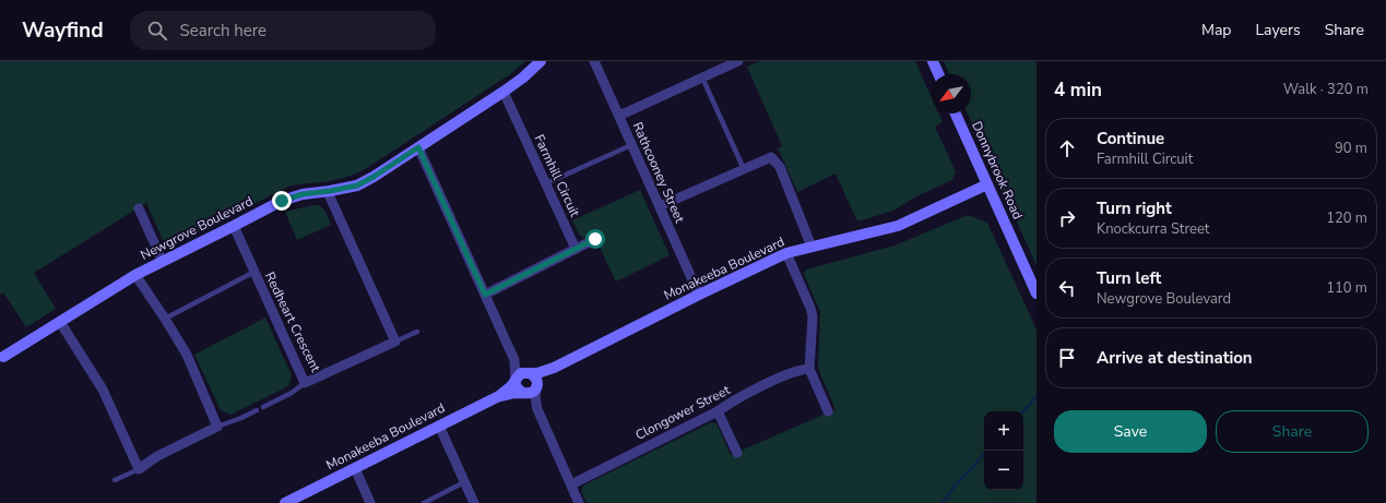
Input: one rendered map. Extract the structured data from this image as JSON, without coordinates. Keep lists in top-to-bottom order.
{
  "streets": {
    "street": [
      "Donnybrook Road",
      "Rathcooney Street",
      "Farmhill Circuit",
      "Newgrove Boulevard",
      "Monakeeba Boulevard",
      "Redheart Crescent",
      "Clongower Street"
    ]
  },
  "crossings": [
    ["Donnybrook Road", "Monakeeba Boulevard"],
    ["Rathcooney Street", "Monakeeba Boulevard"],
    ["Farmhill Circuit", "Newgrove Boulevard"],
    ["Newgrove Boulevard", "Redheart Crescent"]
  ],
  "north": "bottom left",
  "page": {
    "header": "Wayfind",
    "search": "Search here",
    "nav": ["Map", "Layers", "Share"],
    "heading": ["4 min", "Walk · 320 m"],
    "list": [
      ["Continue", "Farmhill Circuit", "90 m"],
      ["Turn right", "Knockcurra Street", "120 m"],
      ["Turn left", "Newgrove Boulevard", "110 m"],
      "Arrive at destination"
    ],
    "buttons": ["Save", "Share"],
    "map_buttons": ["+", "−"]
  }
}
